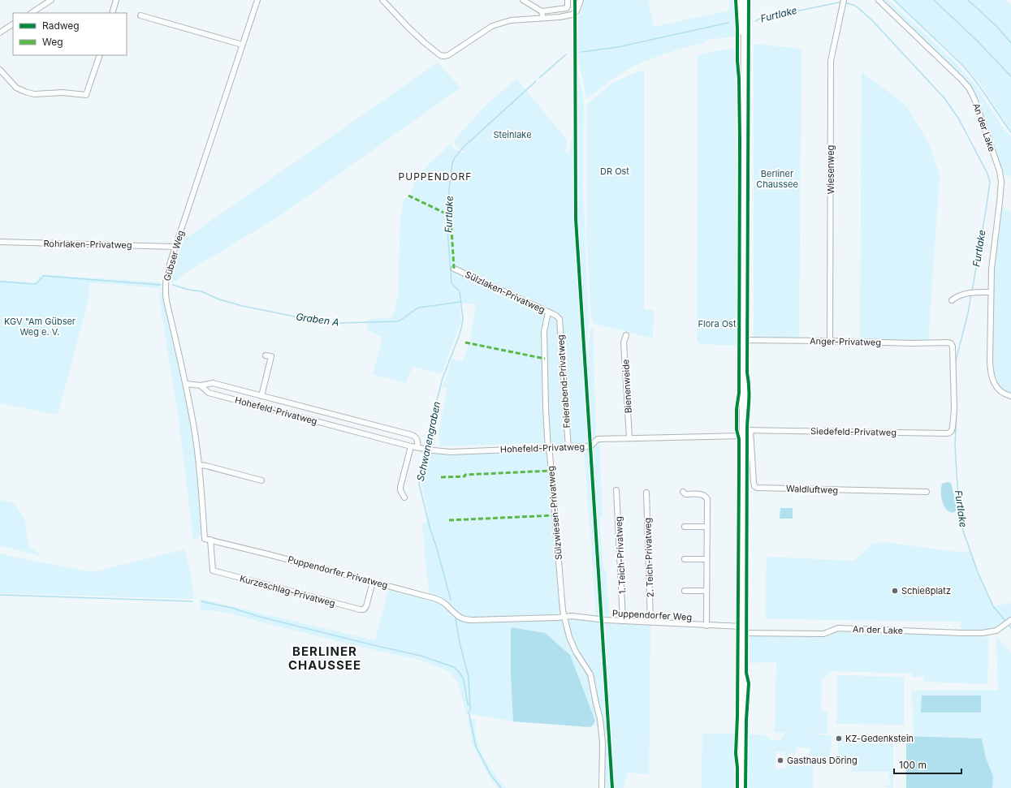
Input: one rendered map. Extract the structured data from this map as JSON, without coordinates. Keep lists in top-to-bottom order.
{
  "streets": {
    "street": [
      "An der Lake",
      "Wiesenweg",
      "Rohrlaken-Privatweg",
      "Gübser Weg",
      "Sülzlaken-Privatweg",
      "Anger-Privatweg",
      "Feierabend-Privatweg",
      "Bienenweide",
      "Hohefeld-Privatweg",
      "Siedefeld-Privatweg",
      "Waldluftweg",
      "Sülzwiesen-Privatweg",
      "1. Teich-Privatweg",
      "2. Teich-Privatweg",
      "Puppendorfer Privatweg",
      "Kurzeschlag-Privatweg",
      "Puppendorfer Weg"
    ]
  },
  "crossings": [
    ["An der Lake", "Puppendorfer Weg"],
    ["Wiesenweg", "Anger-Privatweg"],
    ["Rohrlaken-Privatweg", "Gübser Weg"],
    ["Gübser Weg", "Hohefeld-Privatweg"],
    ["Gübser Weg", "Puppendorfer Privatweg"],
    ["Gübser Weg", "Kurzeschlag-Privatweg"],
    ["Sülzlaken-Privatweg", "Feierabend-Privatweg"],
    ["Sülzlaken-Privatweg", "Sülzwiesen-Privatweg"],
    ["Anger-Privatweg", "Siedefeld-Privatweg"],
    ["Feierabend-Privatweg", "Hohefeld-Privatweg"],
    ["Bienenweide", "Hohefeld-Privatweg"],
    ["Hohefeld-Privatweg", "Siedefeld-Privatweg"],
    ["Hohefeld-Privatweg", "Waldluftweg"],
    ["Hohefeld-Privatweg", "Sülzwiesen-Privatweg"],
    ["Siedefeld-Privatweg", "Waldluftweg"],
    ["Sülzwiesen-Privatweg", "Puppendorfer Weg"],
    ["1. Teich-Privatweg", "Puppendorfer Weg"],
    ["2. Teich-Privatweg", "Puppendorfer Weg"],
    ["Puppendorfer Privatweg", "Kurzeschlag-Privatweg"],
    ["Puppendorfer Privatweg", "Puppendorfer Weg"]
  ],
  "districts": ["PUPPENDORF", "BERLINER CHAUSSEE"],
  "water": ["Furtlake", "Graben A", "Schwanengraben"],
  "parks": [
    "Steinlake",
    "DR Ost",
    "Berliner Chaussee",
    "KGV \"Am Gübser Weg e. V.",
    "Flora Ost"
  ],
  "places": ["Schießplatz", "KZ-Gedenkstein", "Gasthaus Döring"],
  "legend": ["Radweg", "Weg"],
  "scale_bar": "100 m"
}
